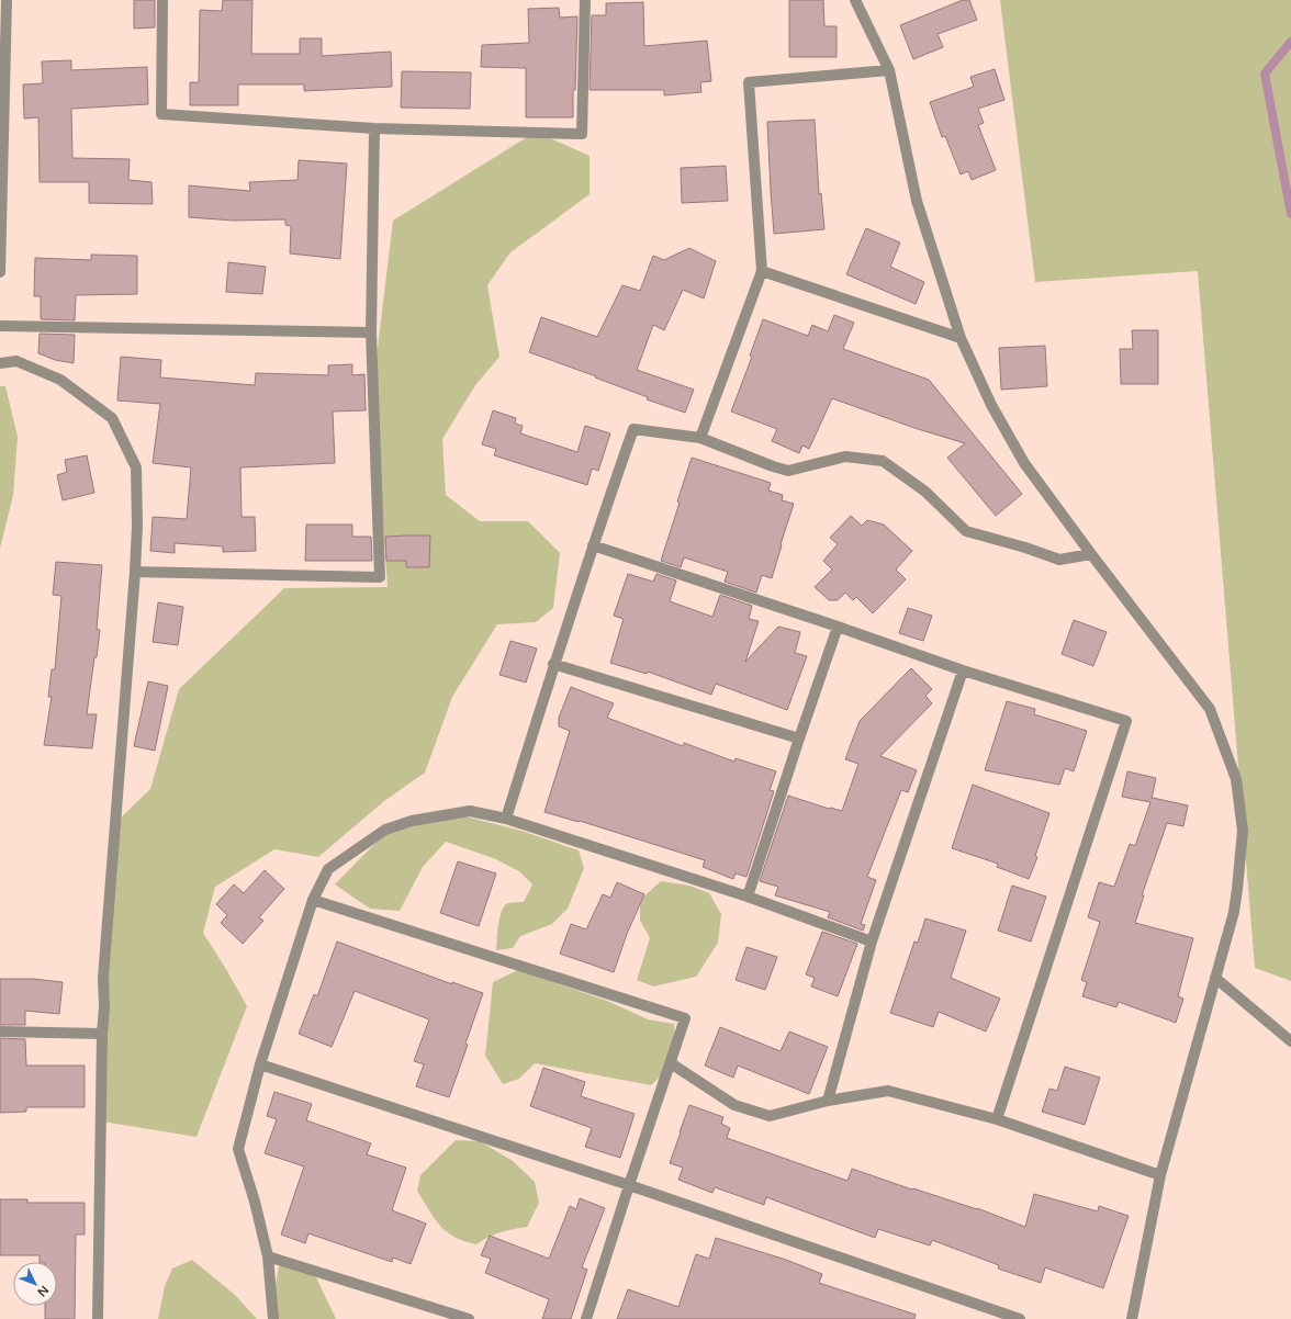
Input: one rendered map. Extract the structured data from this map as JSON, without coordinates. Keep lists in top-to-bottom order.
{
  "north": "bottom right"
}
